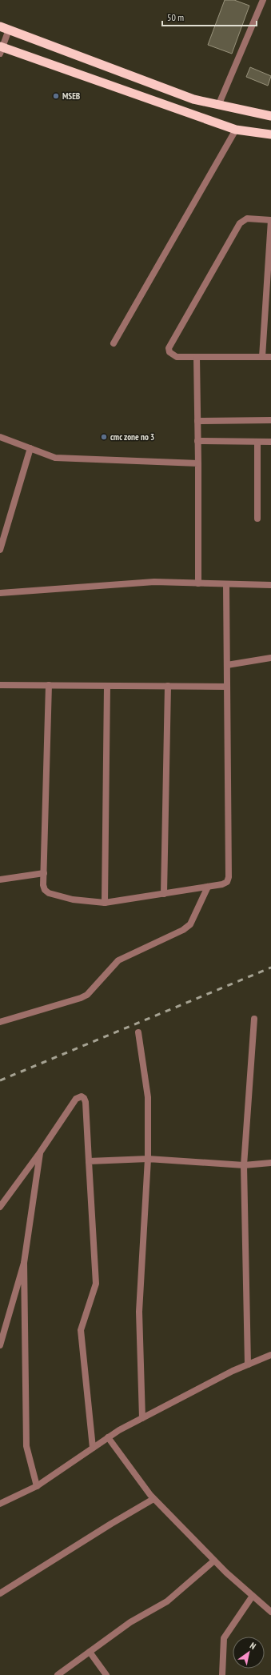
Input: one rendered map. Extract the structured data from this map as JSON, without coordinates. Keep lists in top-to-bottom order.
{
  "places": ["MSEB", "cmc zone no 3"],
  "scale_bar": "50 m",
  "north": "top right"
}
